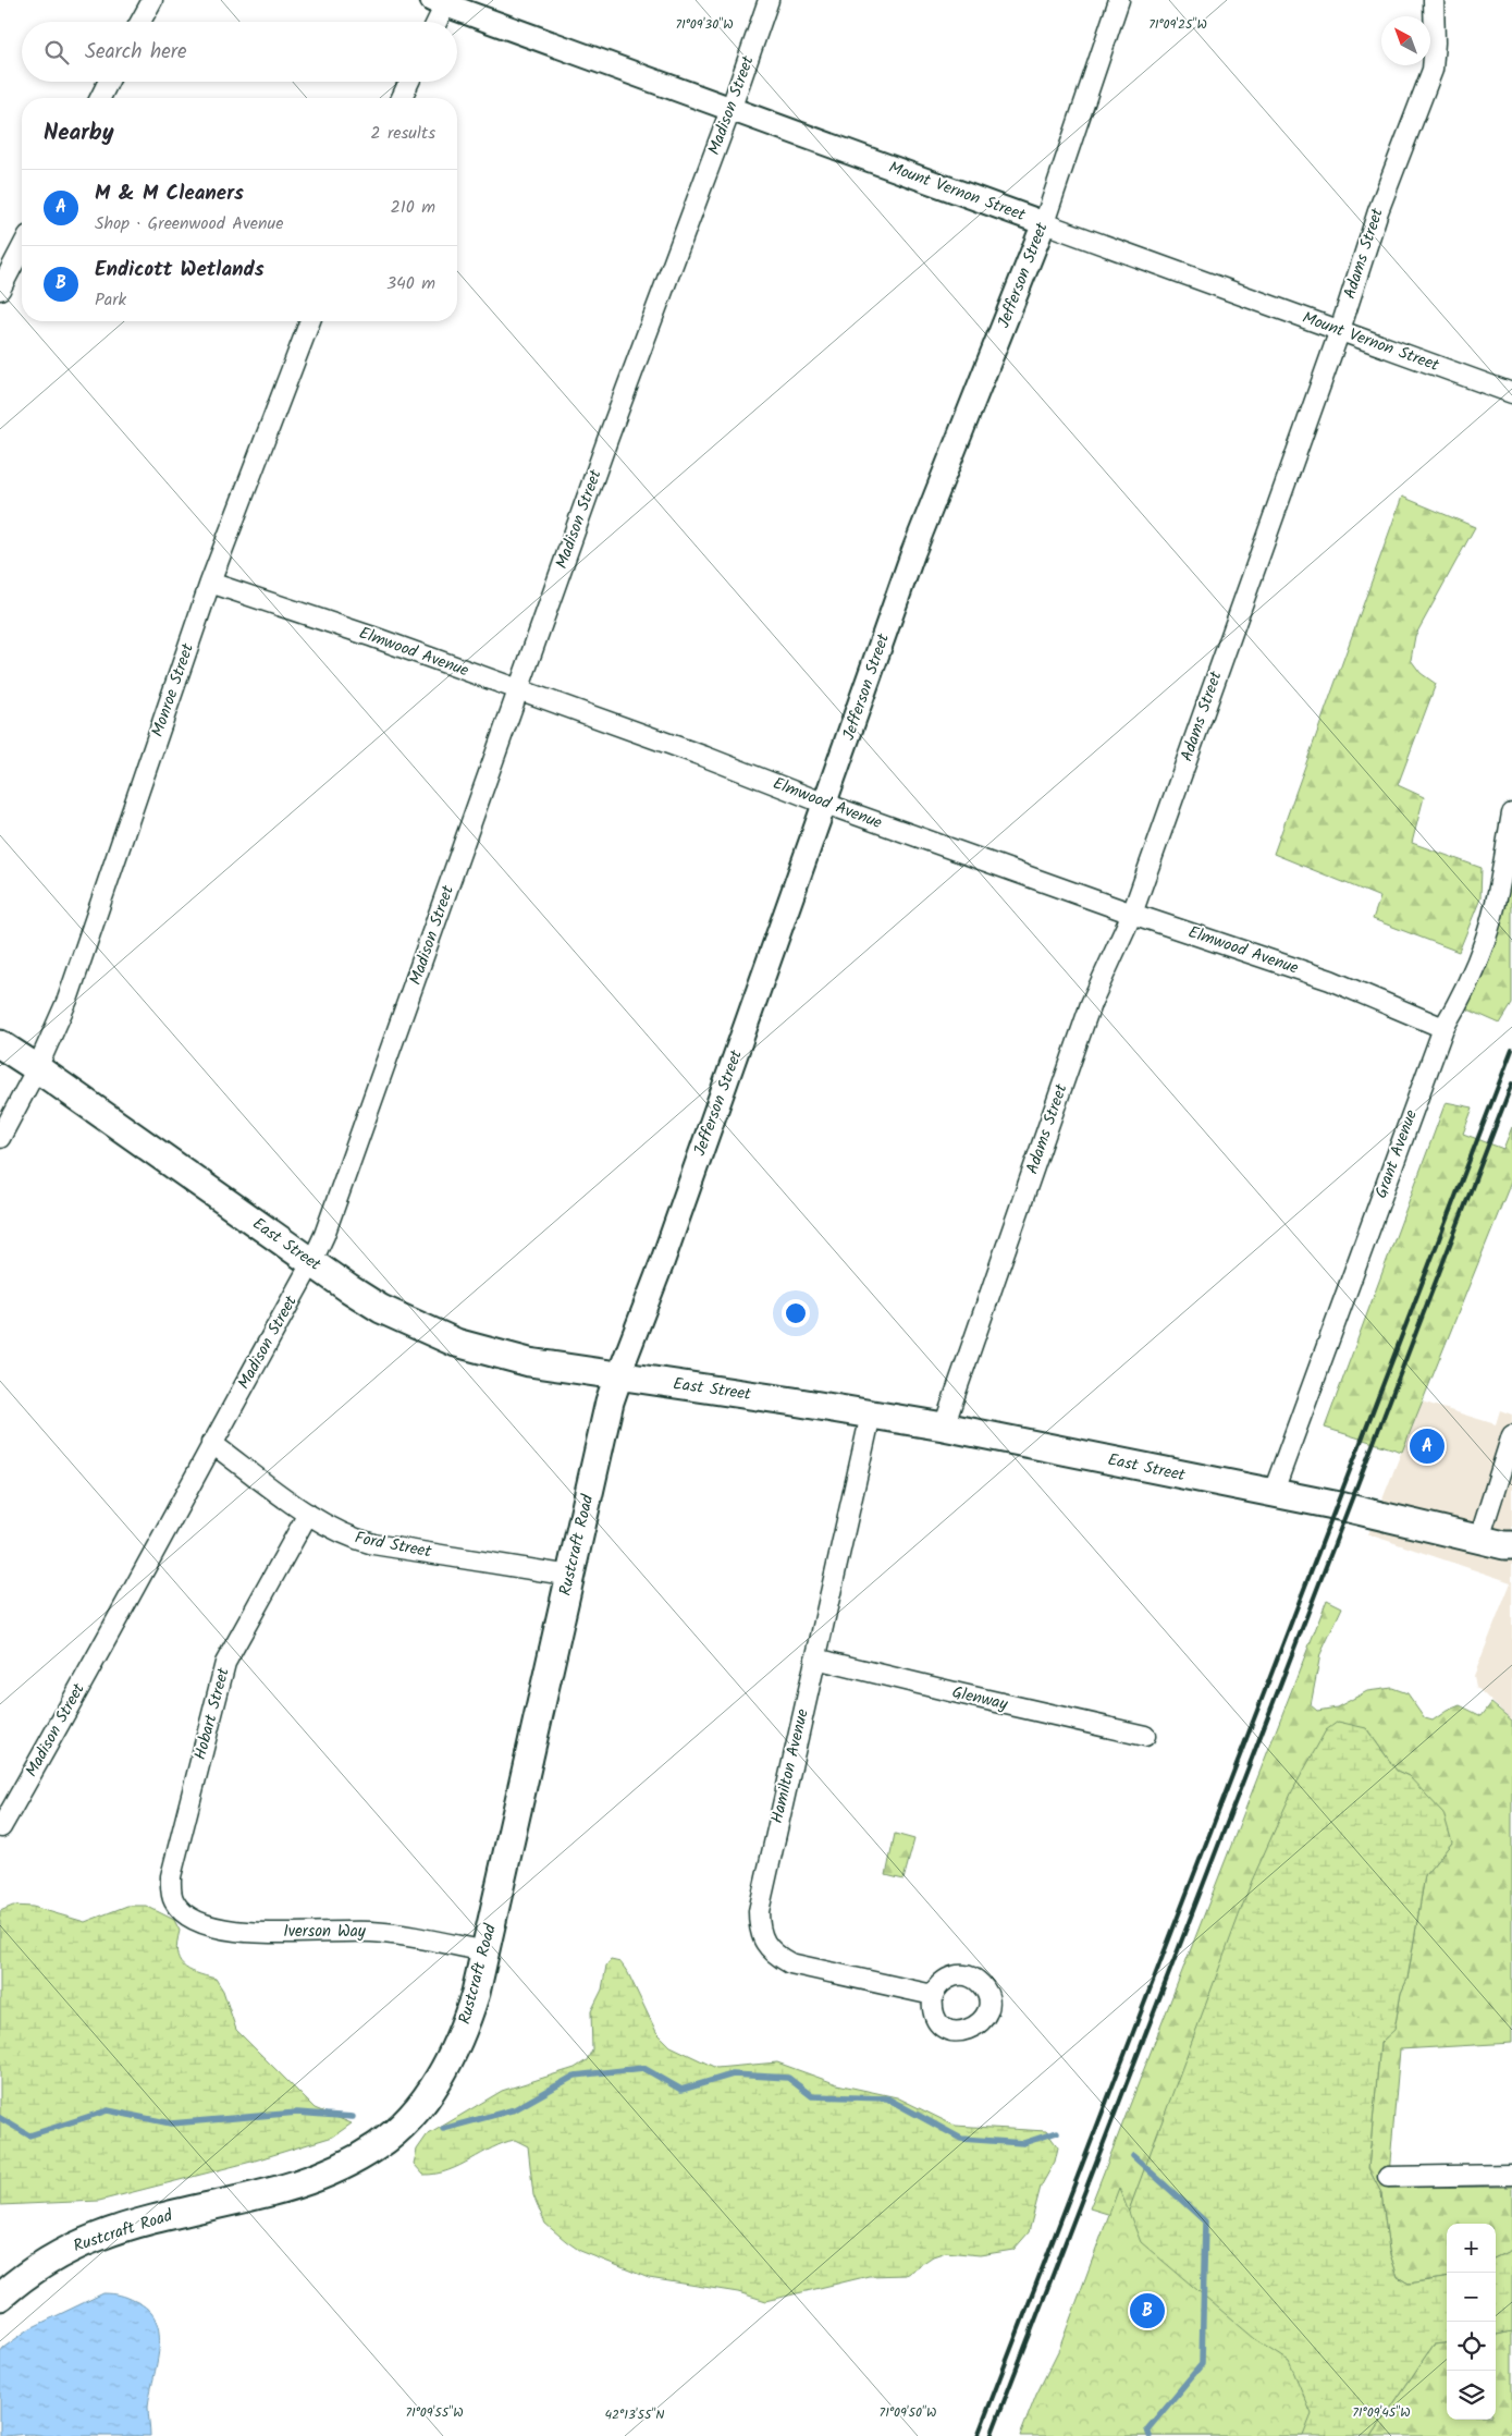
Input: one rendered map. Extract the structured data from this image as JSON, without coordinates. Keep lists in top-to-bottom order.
{
  "streets": {
    "main road": ["East Street", "Rustcraft Road"],
    "street": [
      "Madison Street",
      "Mount Vernon Street",
      "Adams Street",
      "Jefferson Street",
      "Elmwood Avenue",
      "Monroe Street",
      "Grant Avenue",
      "Ford Street",
      "Glenway",
      "Hobart Street",
      "Hamilton Avenue",
      "Iverson Way"
    ]
  },
  "crossings": [
    ["Madison Street", "Mount Vernon Street"],
    ["Madison Street", "Elmwood Avenue"],
    ["Madison Street", "East Street"],
    ["Madison Street", "Ford Street"],
    ["Mount Vernon Street", "Adams Street"],
    ["Mount Vernon Street", "Jefferson Street"],
    ["Adams Street", "Elmwood Avenue"],
    ["Adams Street", "East Street"],
    ["Jefferson Street", "Elmwood Avenue"],
    ["Jefferson Street", "East Street"],
    ["Jefferson Street", "Rustcraft Road"],
    ["Elmwood Avenue", "Monroe Street"],
    ["Elmwood Avenue", "Grant Avenue"],
    ["Monroe Street", "East Street"],
    ["Grant Avenue", "East Street"],
    ["East Street", "Rustcraft Road"],
    ["East Street", "Hamilton Avenue"],
    ["Ford Street", "Rustcraft Road"],
    ["Ford Street", "Hobart Street"],
    ["Rustcraft Road", "Iverson Way"],
    ["Glenway", "Hamilton Avenue"],
    ["Hobart Street", "Iverson Way"]
  ],
  "north": "top left",
  "page": {
    "search": "Search here",
    "heading": ["Nearby", "2 results"],
    "list": [
      {
        "mark": "A",
        "name": "M & M Cleaners",
        "note": "Shop · Greenwood Avenue",
        "value": "210 m"
      },
      {
        "mark": "B",
        "name": "Endicott Wetlands",
        "note": "Park",
        "value": "340 m"
      }
    ],
    "pins": ["A", "B"],
    "map_buttons": ["+", "−"]
  },
  "coordinates": [
    "71°09'30\"W",
    "71°09'25\"W",
    "71°09'55\"W",
    "71°09'50\"W",
    "71°09'45\"W",
    "42°13'55\"N"
  ]
}
